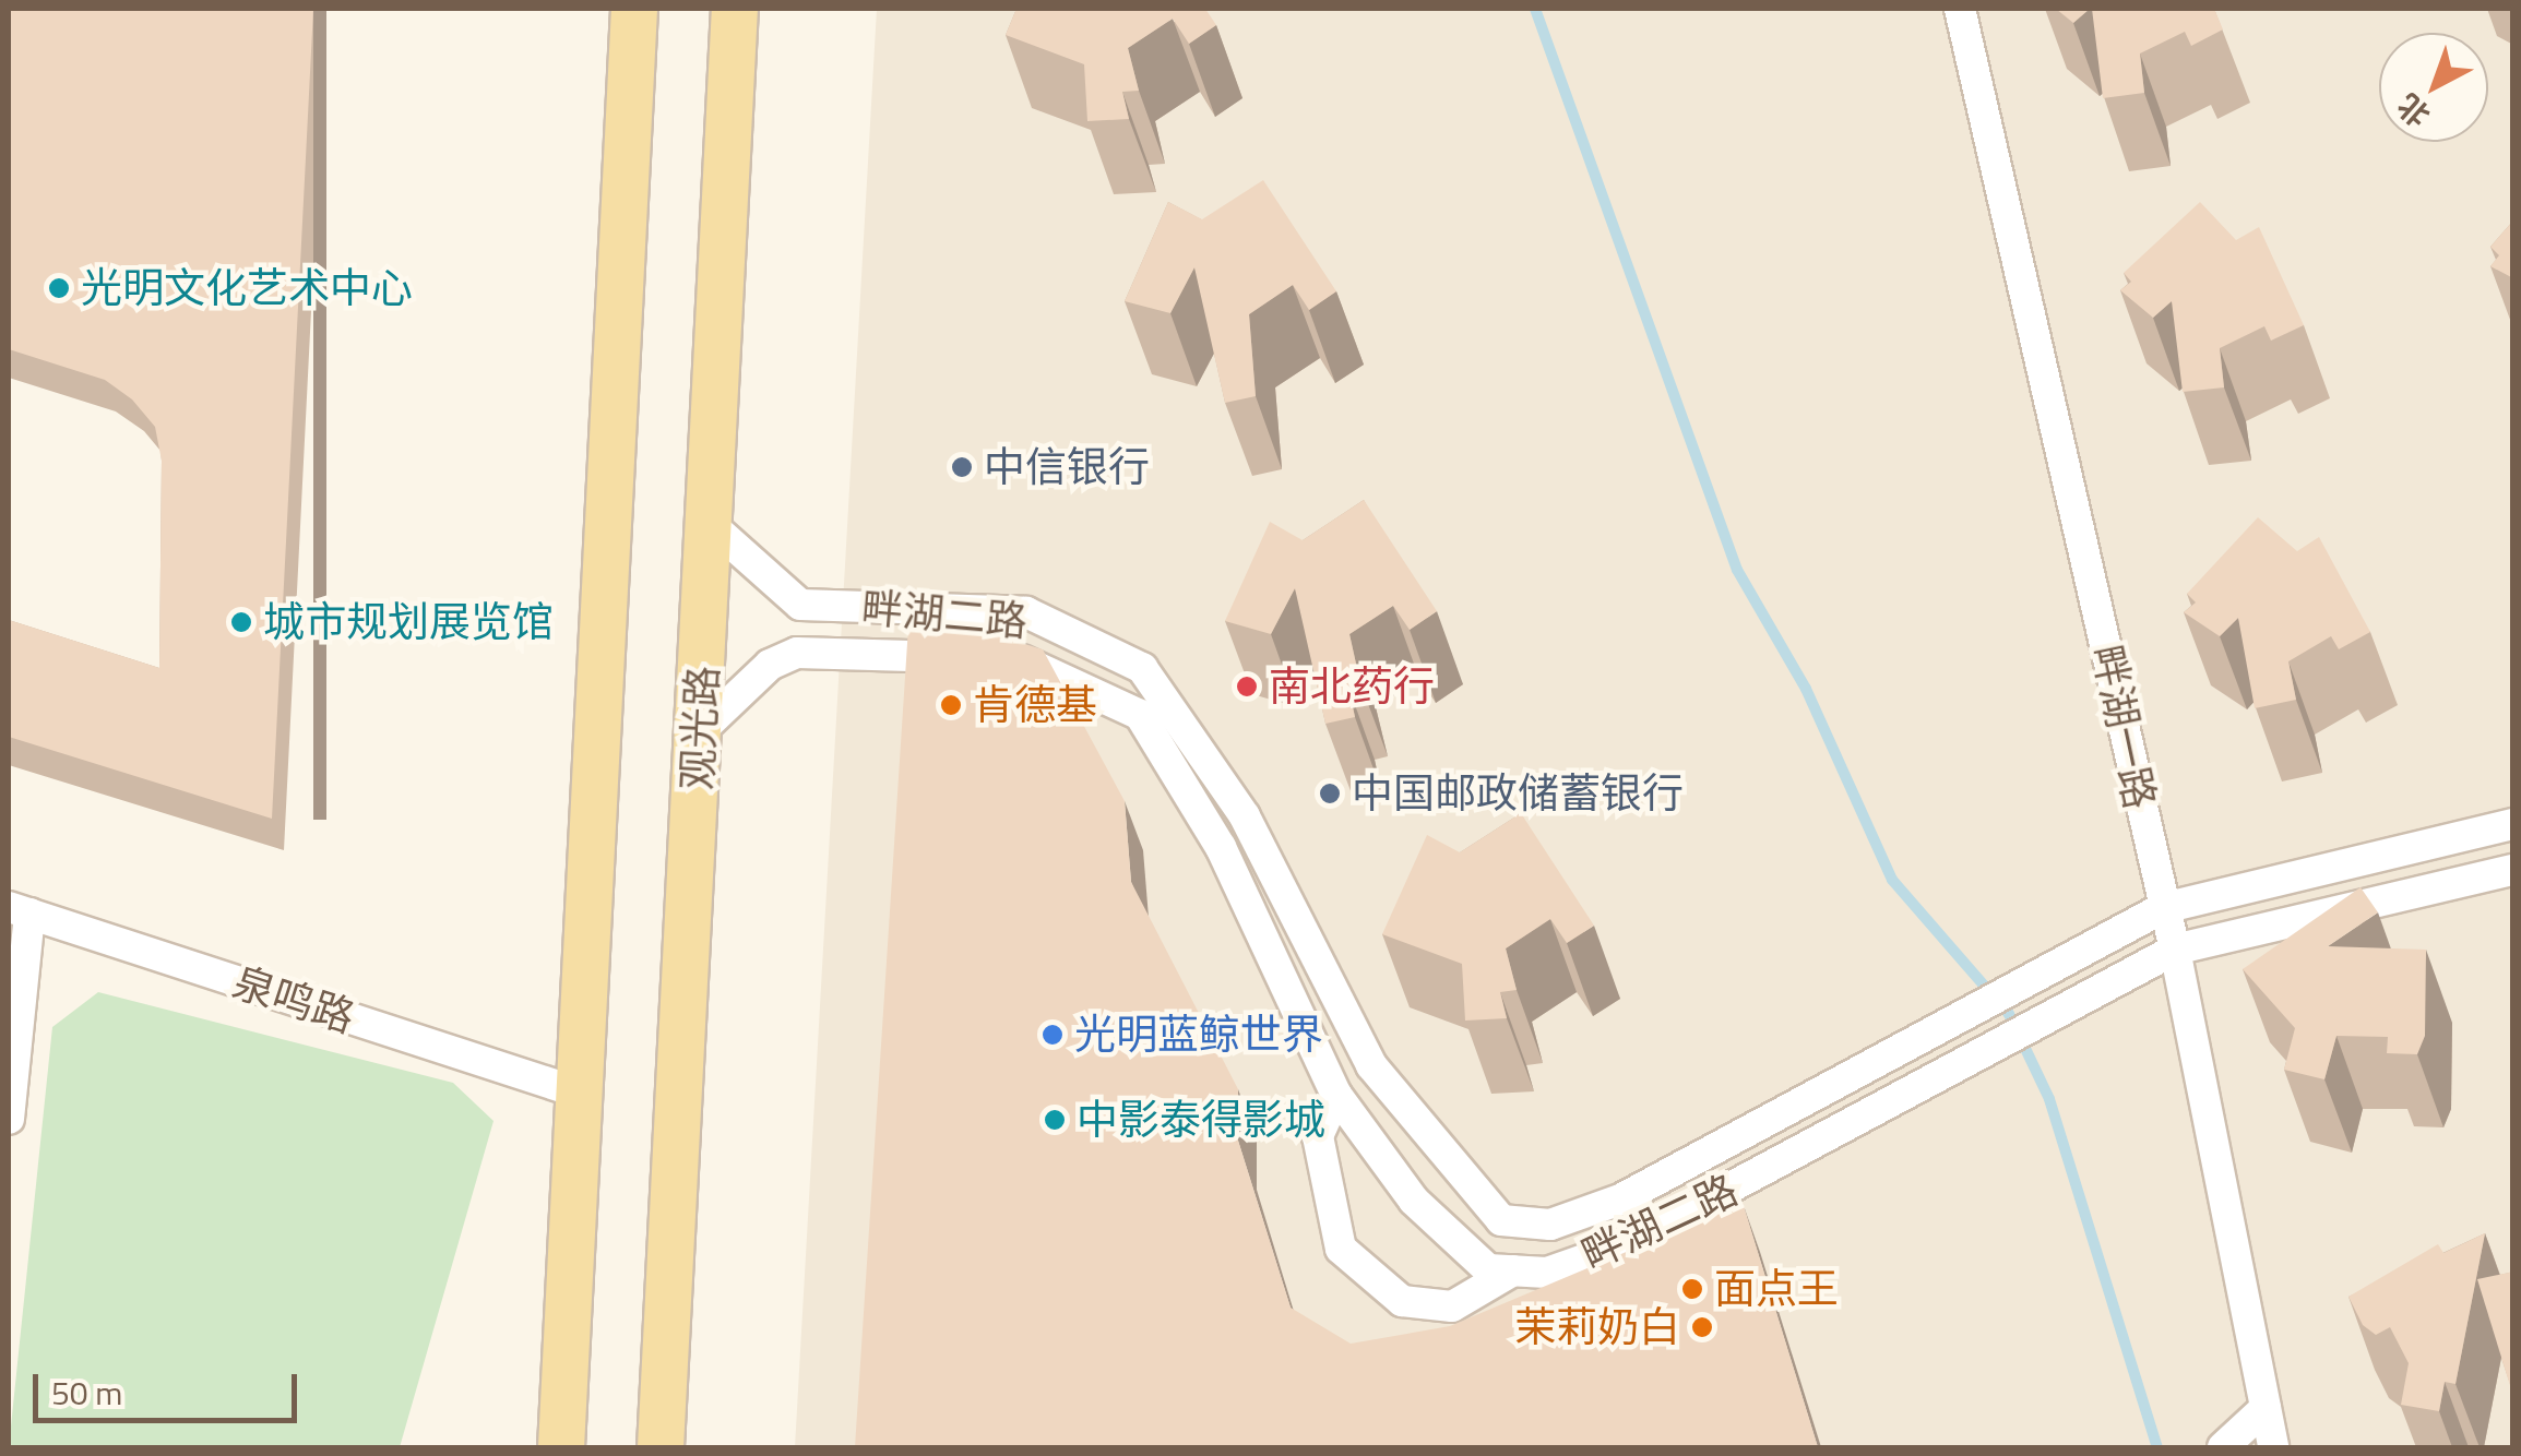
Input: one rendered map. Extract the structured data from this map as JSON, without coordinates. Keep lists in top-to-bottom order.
{
  "streets": {
    "main road": ["观光路"],
    "street": ["畔湖二路", "畔湖一路", "泉鸣路"]
  },
  "crossings": [
    ["畔湖二路", "畔湖一路"],
    ["畔湖二路", "观光路"]
  ],
  "places": [
    "光明文化艺术中心",
    "中信银行",
    "城市规划展览馆",
    "南北药行",
    "肯德基",
    "中国邮政储蓄银行",
    "光明蓝鲸世界",
    "中影泰得影城",
    "面点王",
    "茉莉奶白"
  ],
  "scale_bar": "50 m",
  "north": "bottom left"
}
